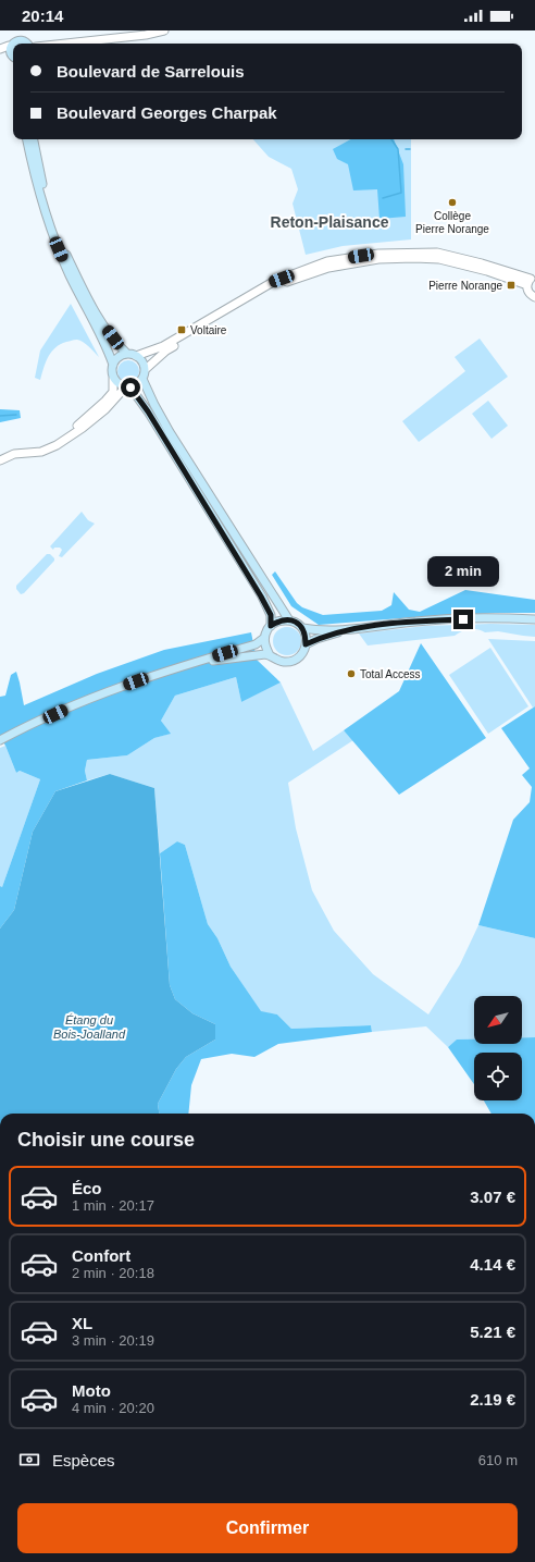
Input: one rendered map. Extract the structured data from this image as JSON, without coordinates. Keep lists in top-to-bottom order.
{
  "districts": ["Reton-Plaisance"],
  "water": ["Étang du Bois-Joalland"],
  "places": {
    "other": ["Collège Pierre Norange", "Total Access"],
    "transit": ["Pierre Norange", "Voltaire"]
  },
  "north": "bottom left",
  "page": {
    "status": "20:14",
    "banner": ["Boulevard de Sarrelouis", "Boulevard Georges Charpak"],
    "bubble": "2 min",
    "heading": "Choisir une course",
    "list": [
      {
        "name": "Éco",
        "note": "1 min · 20:17",
        "value": "3.07 €"
      },
      {
        "name": "Confort",
        "note": "2 min · 20:18",
        "value": "4.14 €"
      },
      {
        "name": "XL",
        "note": "3 min · 20:19",
        "value": "5.21 €"
      },
      {
        "name": "Moto",
        "note": "4 min · 20:20",
        "value": "2.19 €"
      }
    ],
    "pay": ["Espèces", "610 m"],
    "buttons": "Confirmer"
  }
}
